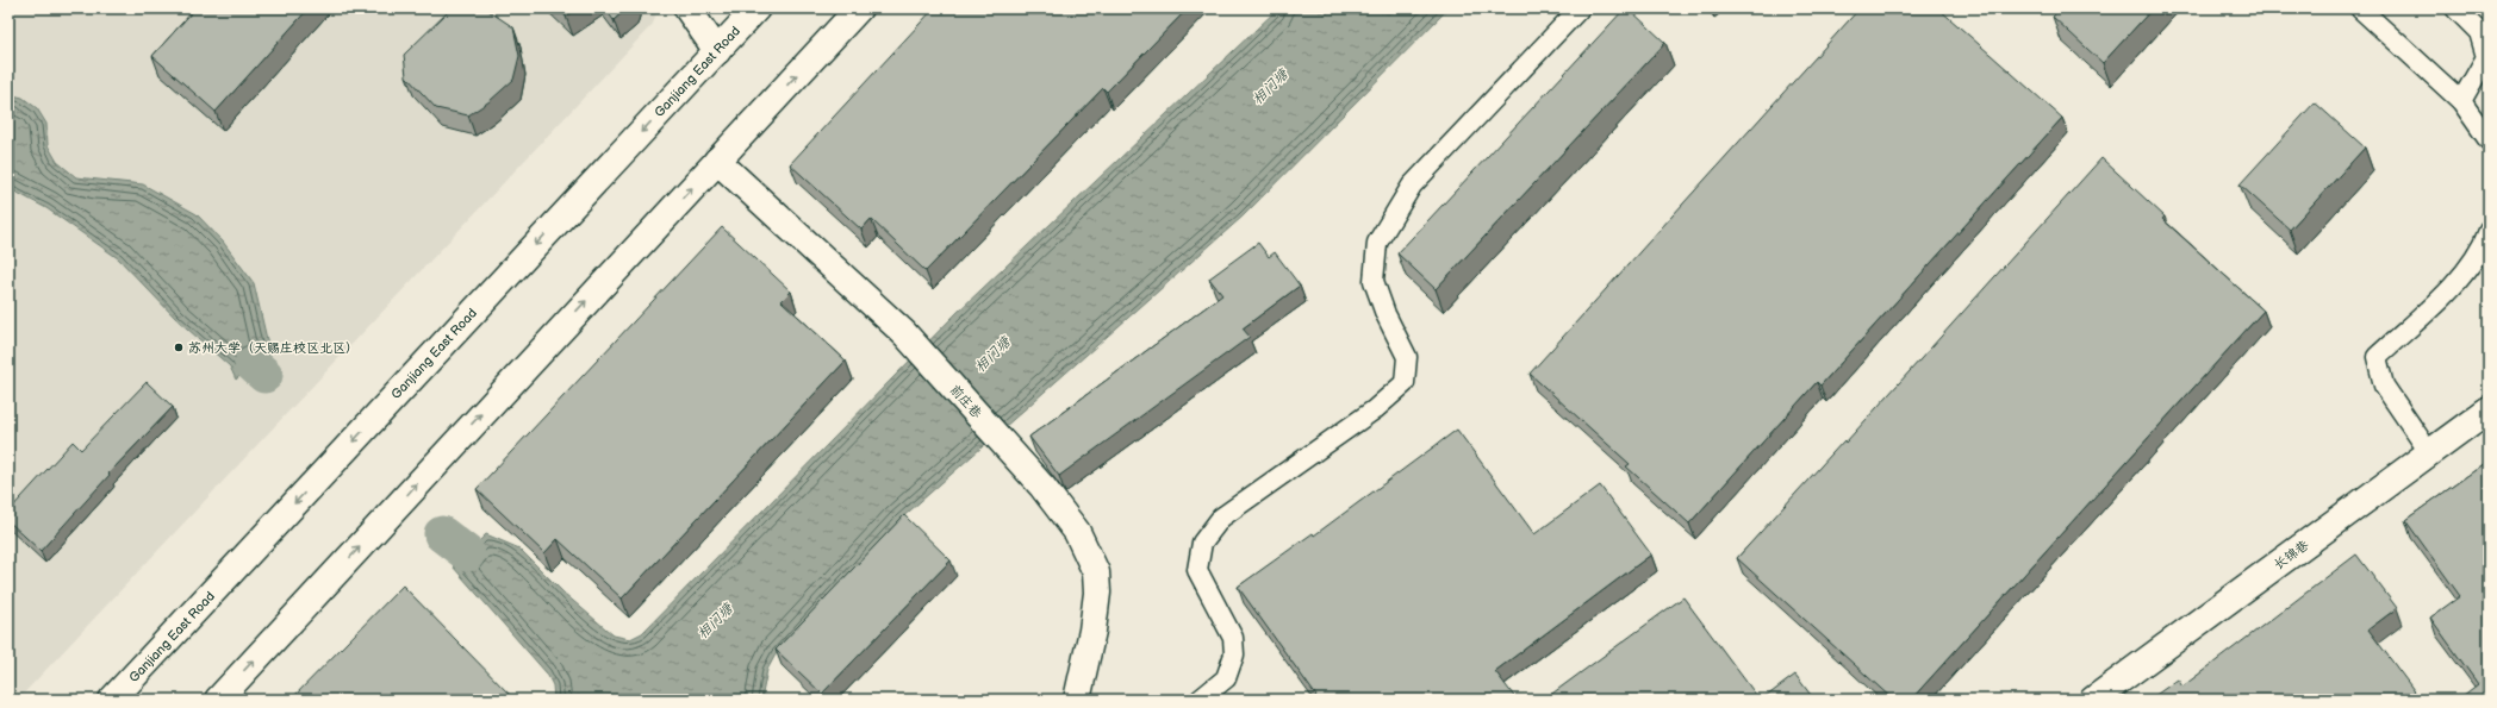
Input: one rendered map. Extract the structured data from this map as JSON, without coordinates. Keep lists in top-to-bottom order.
{
  "streets": {
    "main road": ["Ganjiang East Road", "前庄巷", "长锦巷"]
  },
  "water": ["相门塘"],
  "places": ["苏州大学（天赐庄校区北区）"]
}
